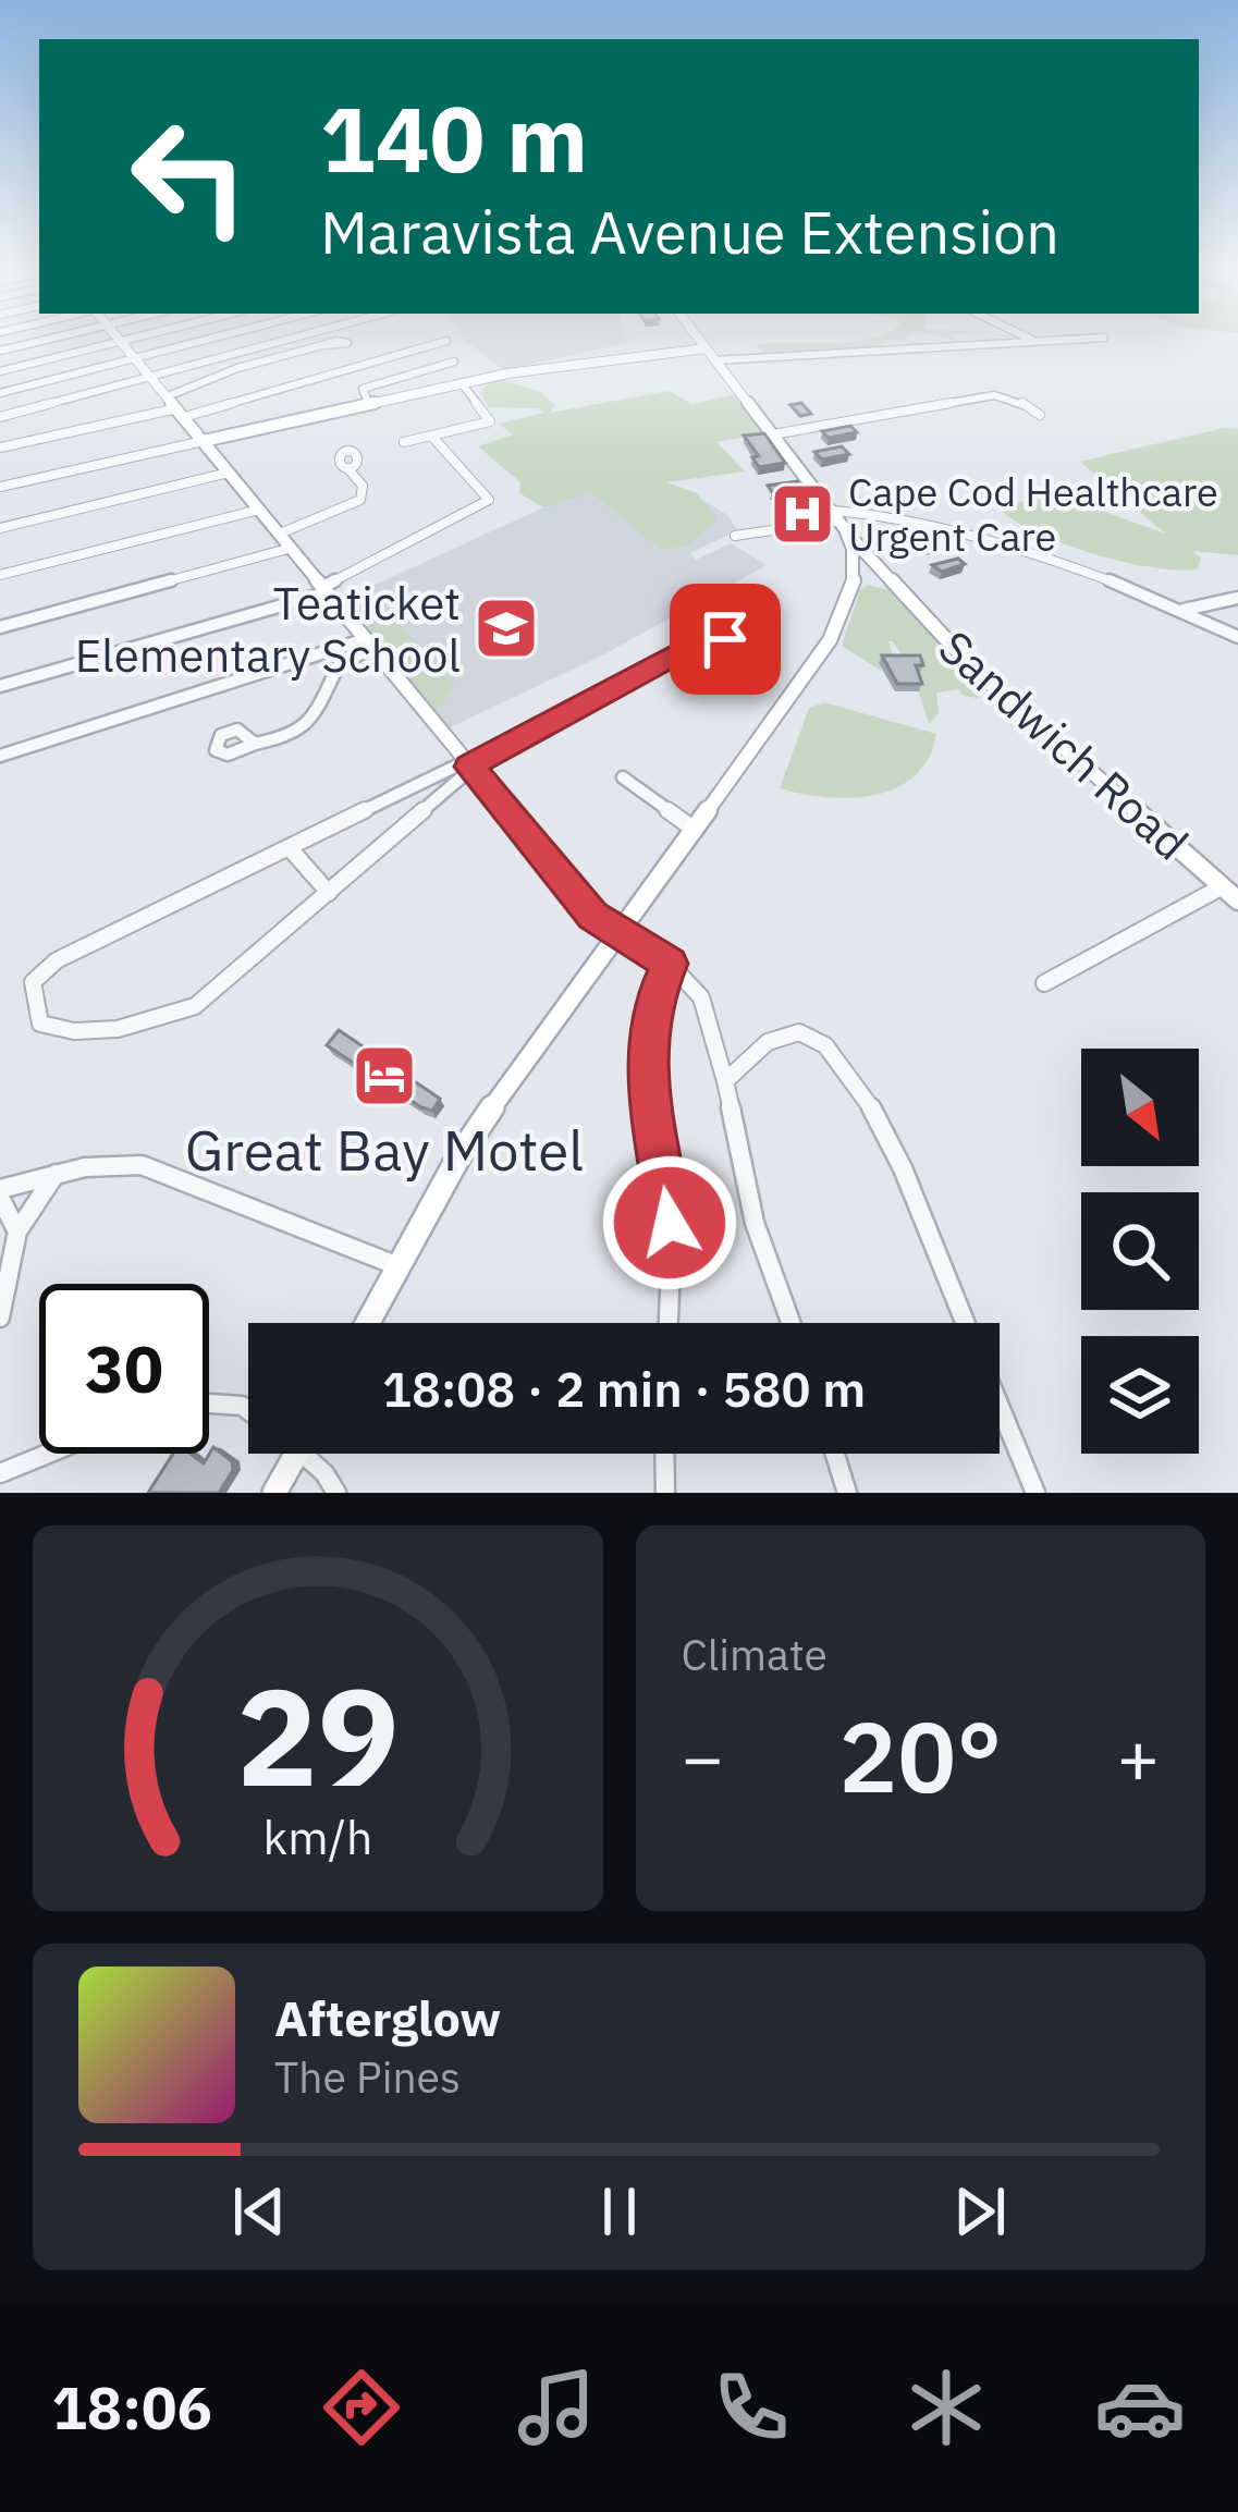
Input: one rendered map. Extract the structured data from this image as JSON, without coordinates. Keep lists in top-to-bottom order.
{
  "streets": {
    "main road": ["Sandwich Road"]
  },
  "places": {
    "hospital": ["Cape Cod Healthcare Urgent Care"],
    "school or university": ["Teaticket Elementary School"],
    "hotel": ["Great Bay Motel"]
  },
  "north": "bottom right",
  "page": {
    "turn": ["140 m", "Maravista Avenue Extension"],
    "limit": "30",
    "trip": "18:08 · 2 min · 580 m",
    "tile": "Climate",
    "heat": ["−", "20°", "+"],
    "song": ["Afterglow", "The Pines"],
    "tabs": "18:06",
    "gauge": ["29", "km/h"]
  }
}
